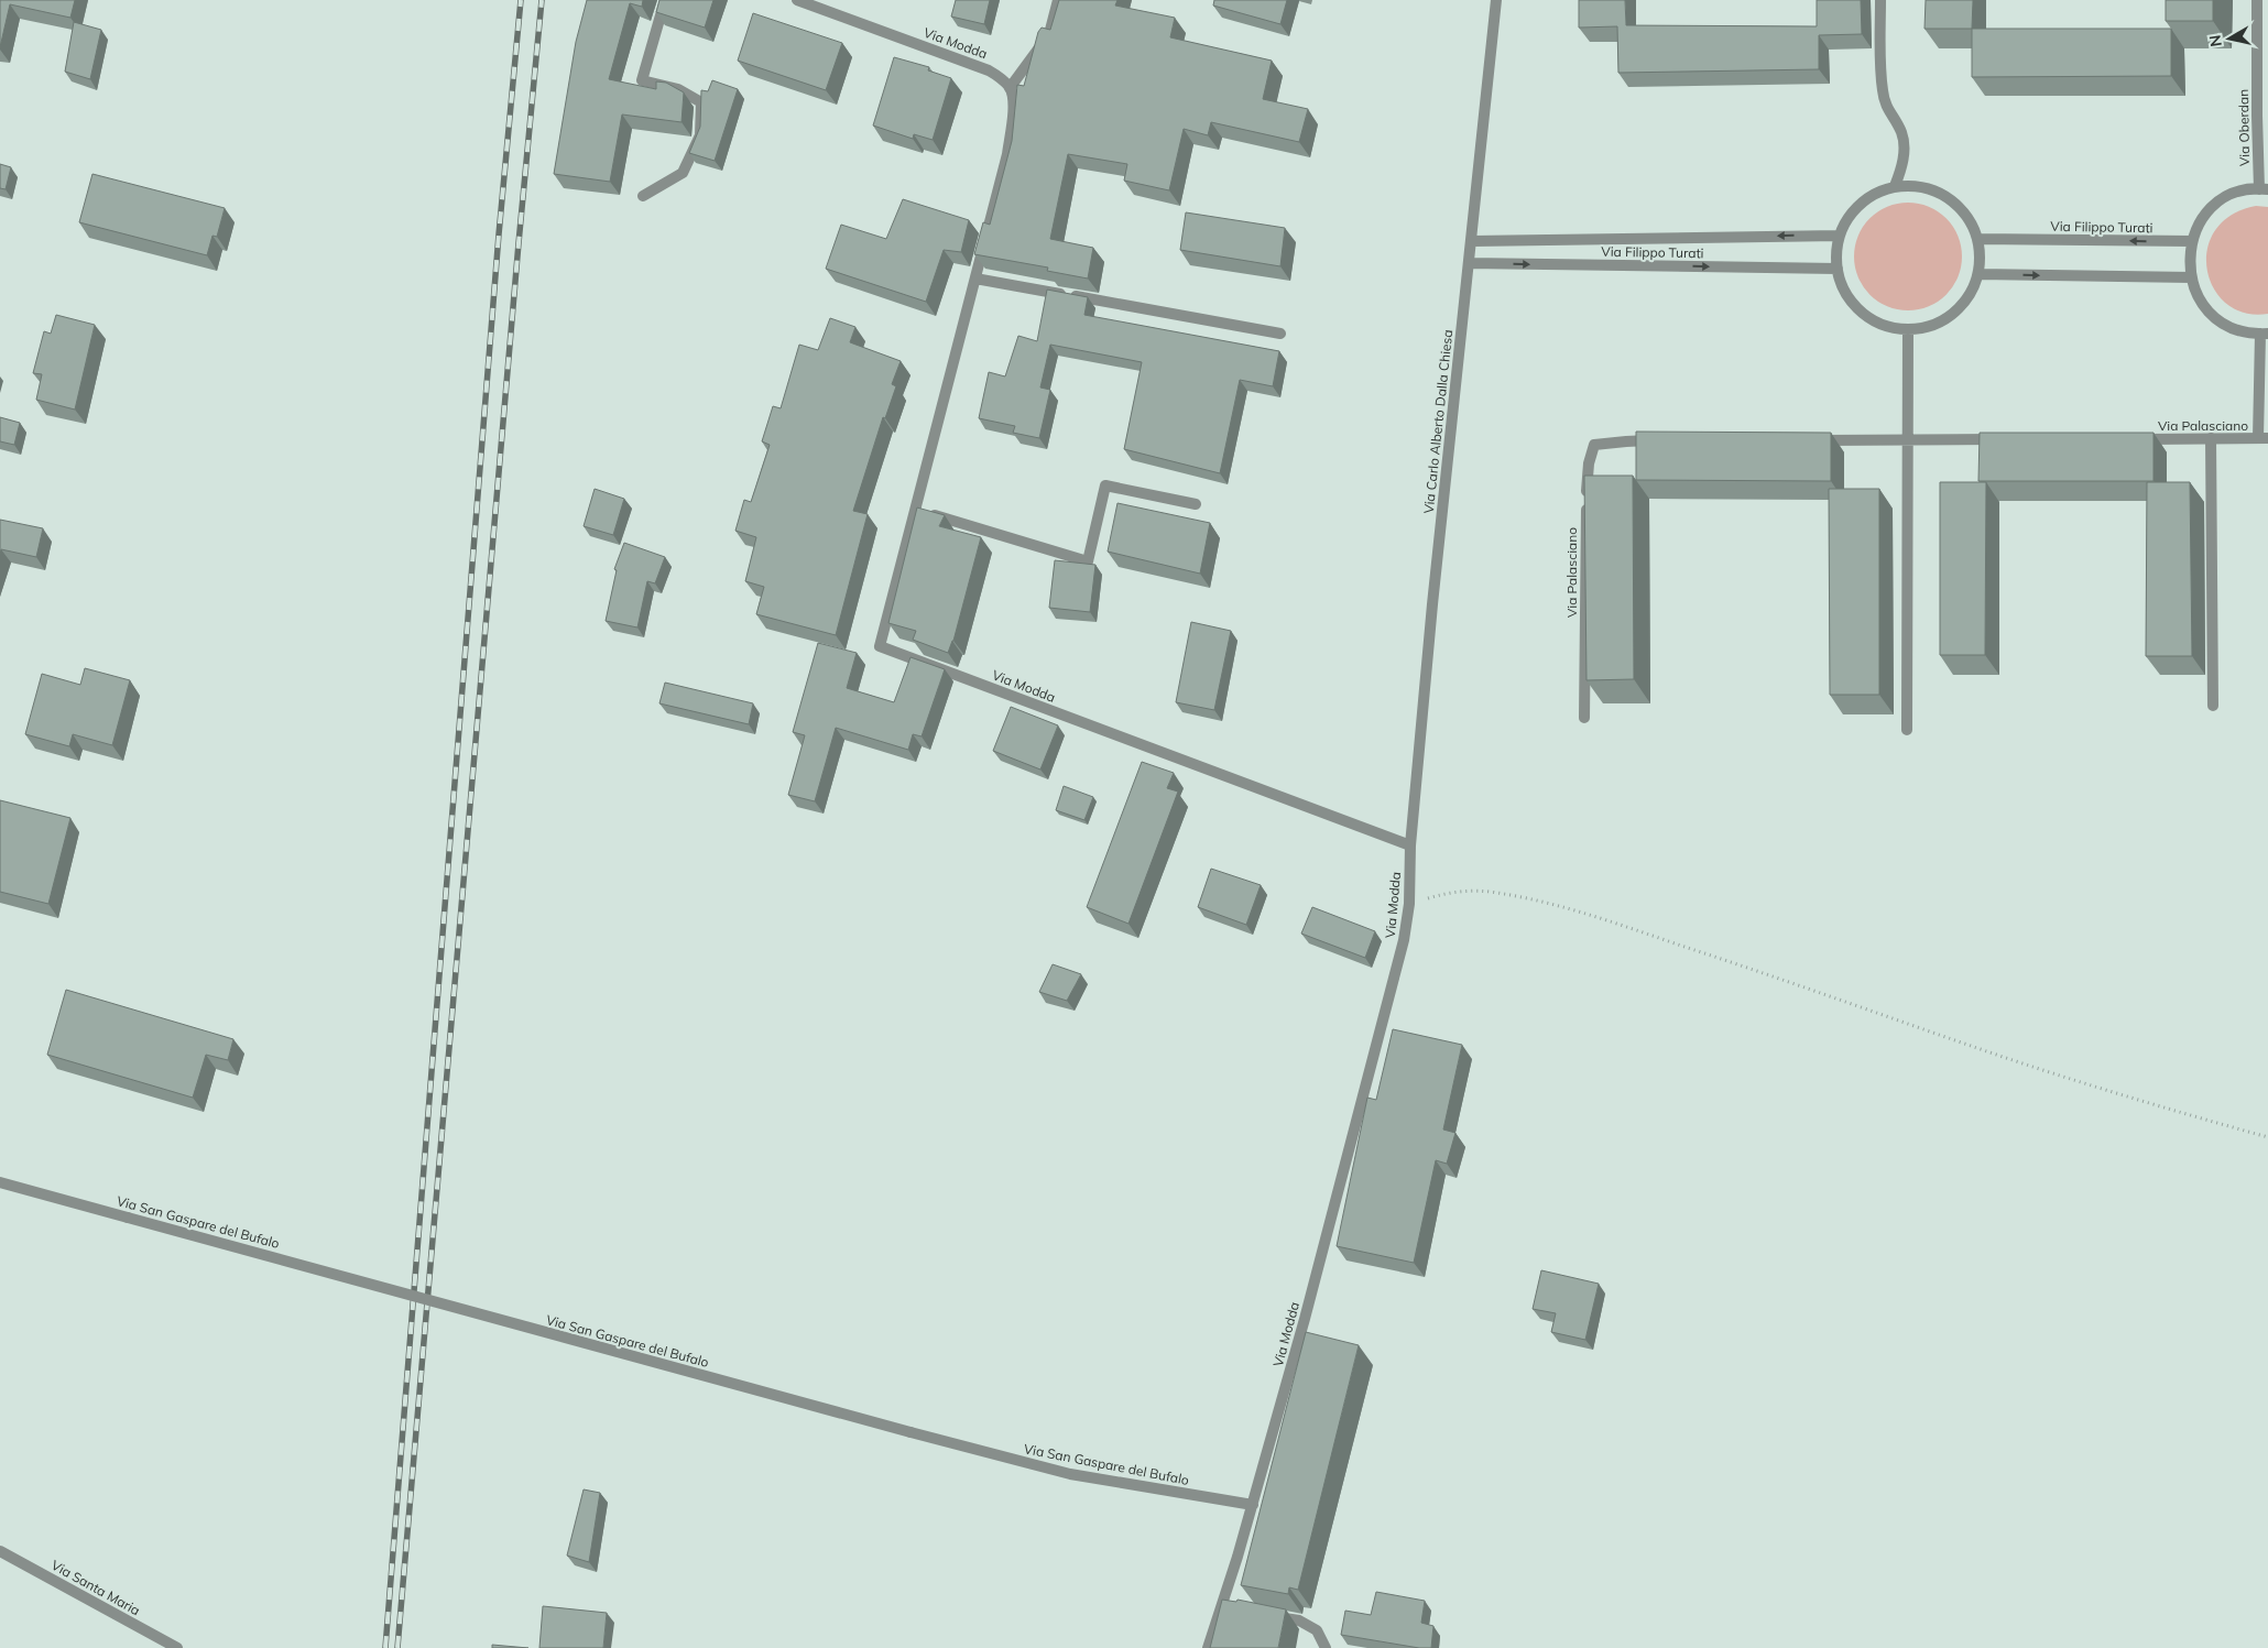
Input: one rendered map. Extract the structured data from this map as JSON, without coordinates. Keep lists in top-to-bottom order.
{
  "streets": {
    "street": [
      "Via Modda",
      "Via Oberdan",
      "Via Filippo Turati",
      "Via Carlo Alberto Dalla Chiesa",
      "Via Palasciano",
      "Via San Gaspare del Bufalo",
      "Via Santa Maria"
    ]
  },
  "crossings": [
    ["Via Modda", "Via Carlo Alberto Dalla Chiesa"],
    ["Via Modda", "Via San Gaspare del Bufalo"],
    ["Via Filippo Turati", "Via Carlo Alberto Dalla Chiesa"]
  ],
  "north": "left"
}
